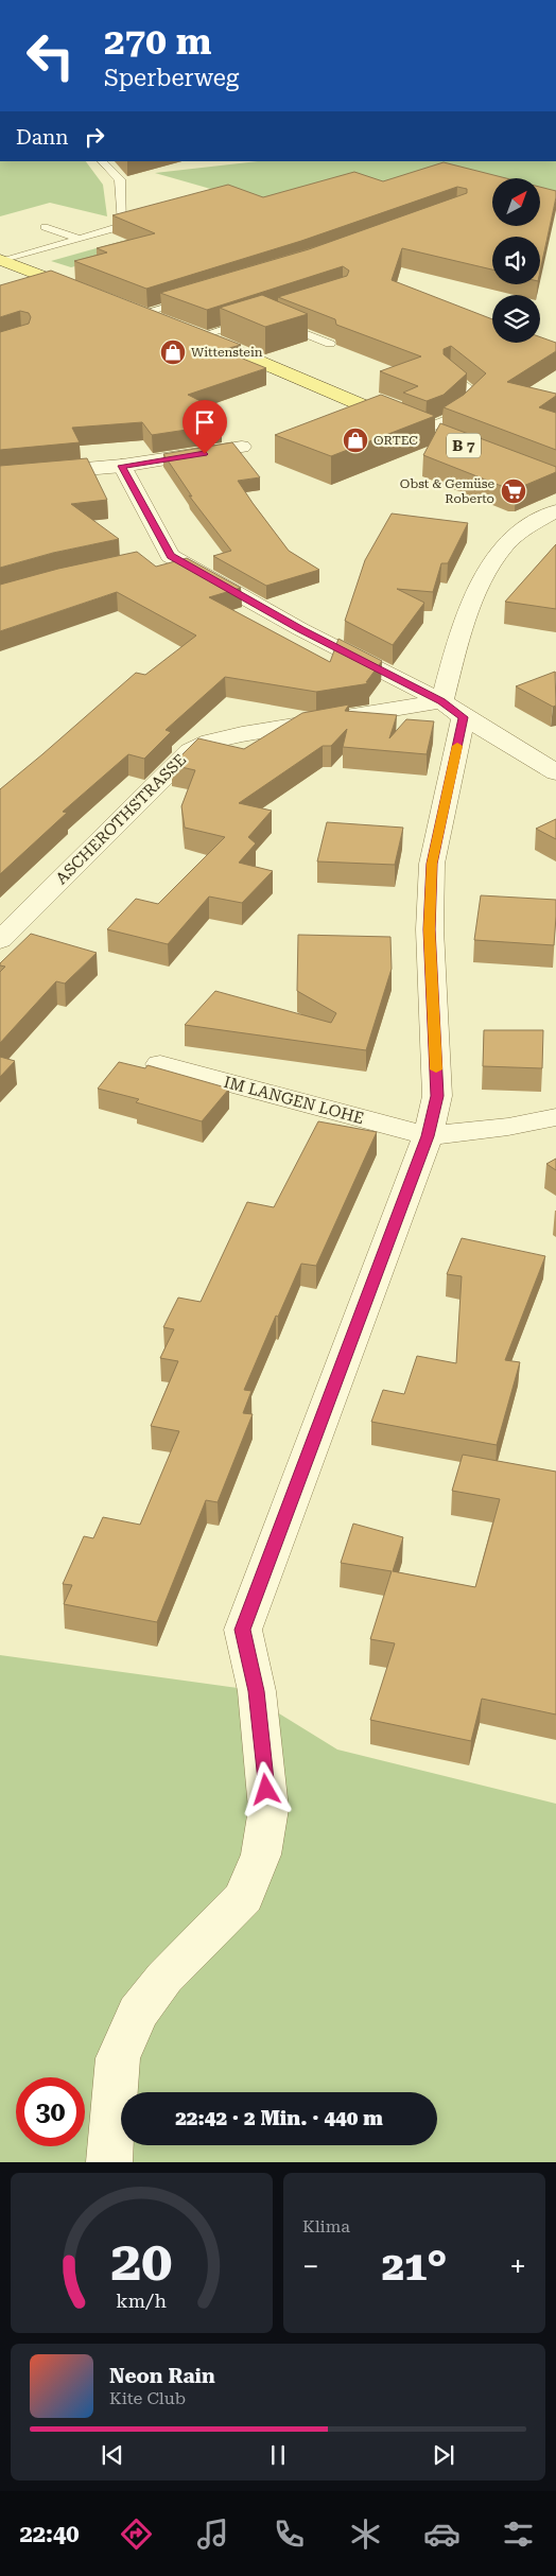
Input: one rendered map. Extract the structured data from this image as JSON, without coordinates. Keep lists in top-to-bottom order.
{
  "streets": {
    "main road": ["B 7"],
    "street": ["ASCHEROTHSTRASSE", "IM LANGEN LOHE"]
  },
  "places": {
    "shop": ["Wittenstein", "ORTEC"],
    "supermarket": ["Obst & Gemüse Roberto"]
  },
  "north": "top right",
  "page": {
    "turn": ["270 m", "Sperberweg"],
    "then": "Dann",
    "limit": "30",
    "trip": "22:42 · 2 Min. · 440 m",
    "tile": "Klima",
    "heat": ["−", "21°", "+"],
    "song": ["Neon Rain", "Kite Club"],
    "tabs": "22:40",
    "gauge": ["20", "km/h"]
  }
}
